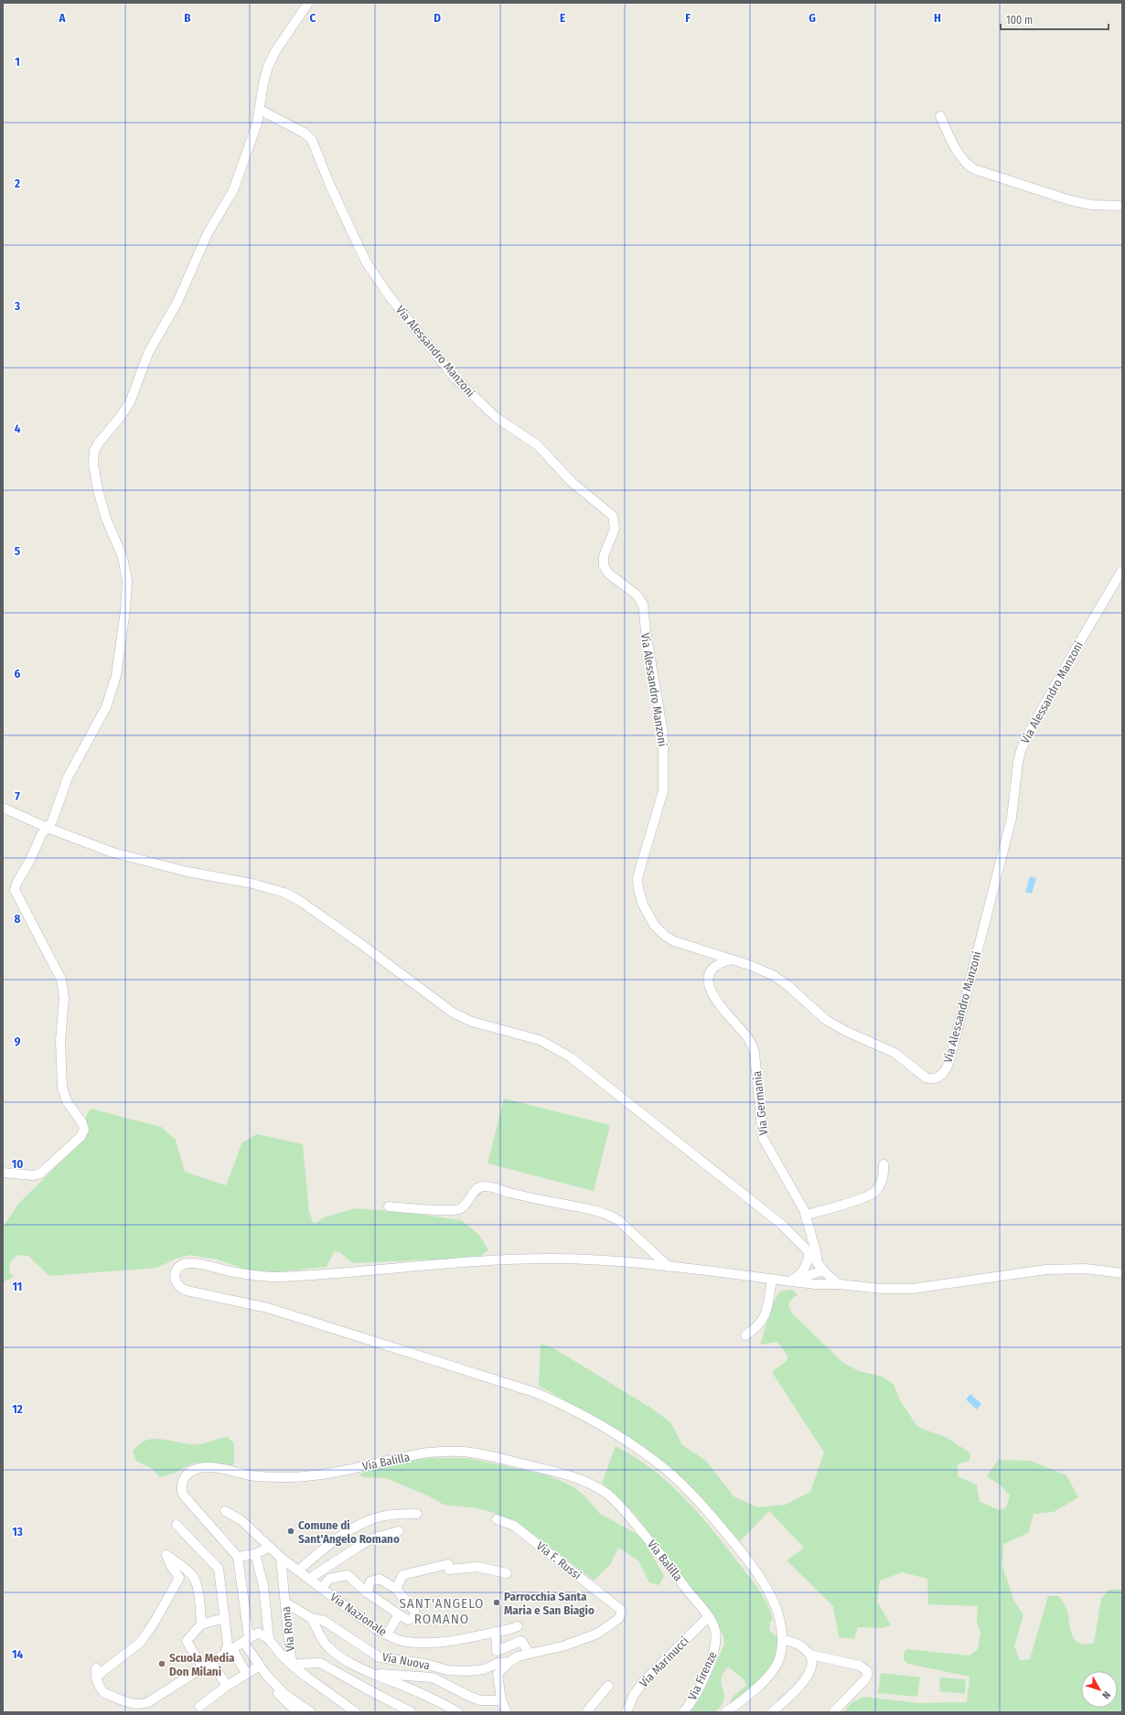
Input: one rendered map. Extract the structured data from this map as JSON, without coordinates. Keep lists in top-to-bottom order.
{
  "streets": {
    "street": [
      "Via Alessandro Manzoni",
      "Via Germania",
      "Via Balilla",
      "Via F. Russi",
      "Via Nazionale",
      "Via Roma",
      "Via Nuova",
      "Via Marinucci",
      "Via Firenze"
    ]
  },
  "crossings": [
    ["Via Alessandro Manzoni", "Via Germania"],
    ["Via Balilla", "Via Marinucci"],
    ["Via Balilla", "Via Firenze"],
    ["Via F. Russi", "Via Nuova"],
    ["Via Nazionale", "Via Roma"],
    ["Via Roma", "Via Nuova"],
    ["Via Marinucci", "Via Firenze"]
  ],
  "districts": ["SANT'ANGELO ROMANO"],
  "places": ["Comune di Sant'Angelo Romano", "Parrocchia Santa Maria e San Biagio", "Scuola Media Don Milani"],
  "scale_bar": "100 m",
  "north": "bottom right",
  "grid": {
    "columns": [
      "A",
      "B",
      "C",
      "D",
      "E",
      "F",
      "G",
      "H"
    ],
    "rows": [
      "1",
      "2",
      "3",
      "4",
      "5",
      "6",
      "7",
      "8",
      "9",
      "10",
      "11",
      "12",
      "13",
      "14"
    ]
  }
}
